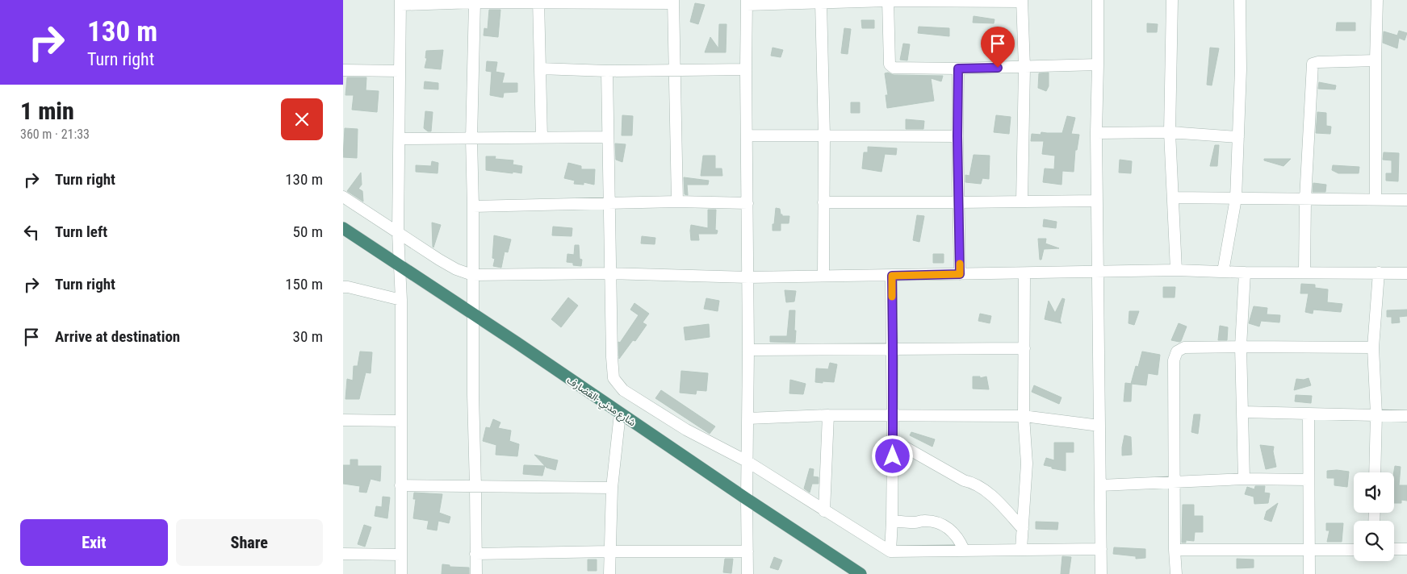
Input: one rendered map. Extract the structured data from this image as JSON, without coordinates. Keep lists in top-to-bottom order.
{
  "streets": {
    "highway": ["شارع مدني -القضارف"]
  },
  "page": {
    "turn": ["130 m", "Turn right"],
    "heading": ["1 min", "360 m · 21:33"],
    "list": [
      {
        "name": "Turn right",
        "value": "130 m"
      },
      {
        "name": "Turn left",
        "value": "50 m"
      },
      {
        "name": "Turn right",
        "value": "150 m"
      },
      {
        "name": "Arrive at destination",
        "value": "30 m"
      }
    ],
    "buttons": ["Exit", "Share"]
  }
}
